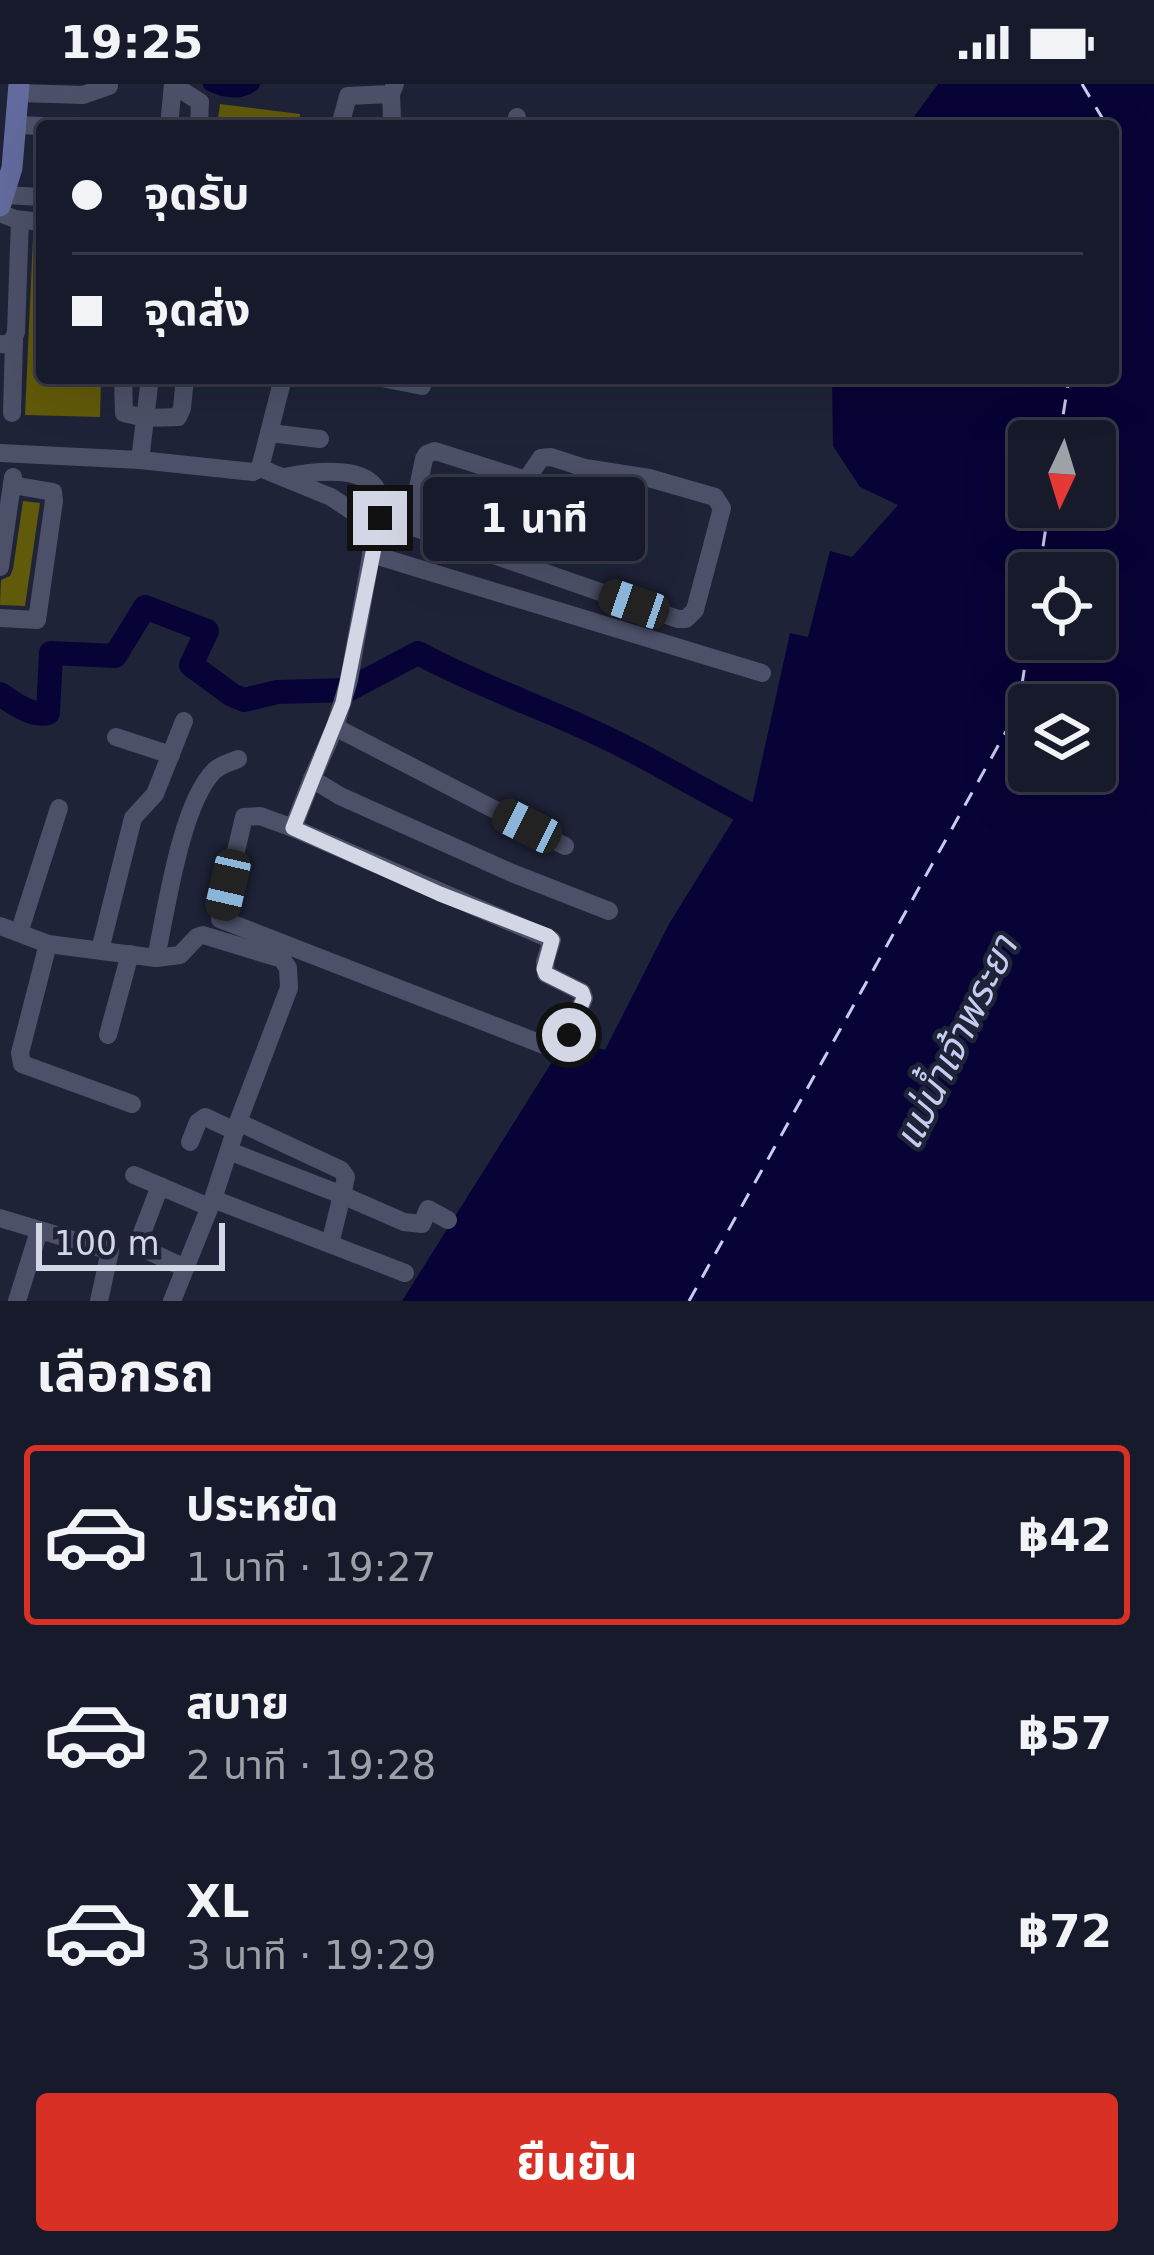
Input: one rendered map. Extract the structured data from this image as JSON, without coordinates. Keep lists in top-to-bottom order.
{
  "water": ["แม่น้ำเจ้าพระยา"],
  "scale_bar": "100 m",
  "north": "bottom",
  "page": {
    "status": "19:25",
    "banner": ["จุดรับ", "จุดส่ง"],
    "bubble": "1 นาที",
    "scale": "100 m",
    "heading": "เลือกรถ",
    "list": [
      {
        "name": "ประหยัด",
        "note": "1 นาที · 19:27",
        "value": "฿42"
      },
      {
        "name": "สบาย",
        "note": "2 นาที · 19:28",
        "value": "฿57"
      },
      {
        "name": "XL",
        "note": "3 นาที · 19:29",
        "value": "฿72"
      }
    ],
    "buttons": "ยืนยัน"
  }
}
